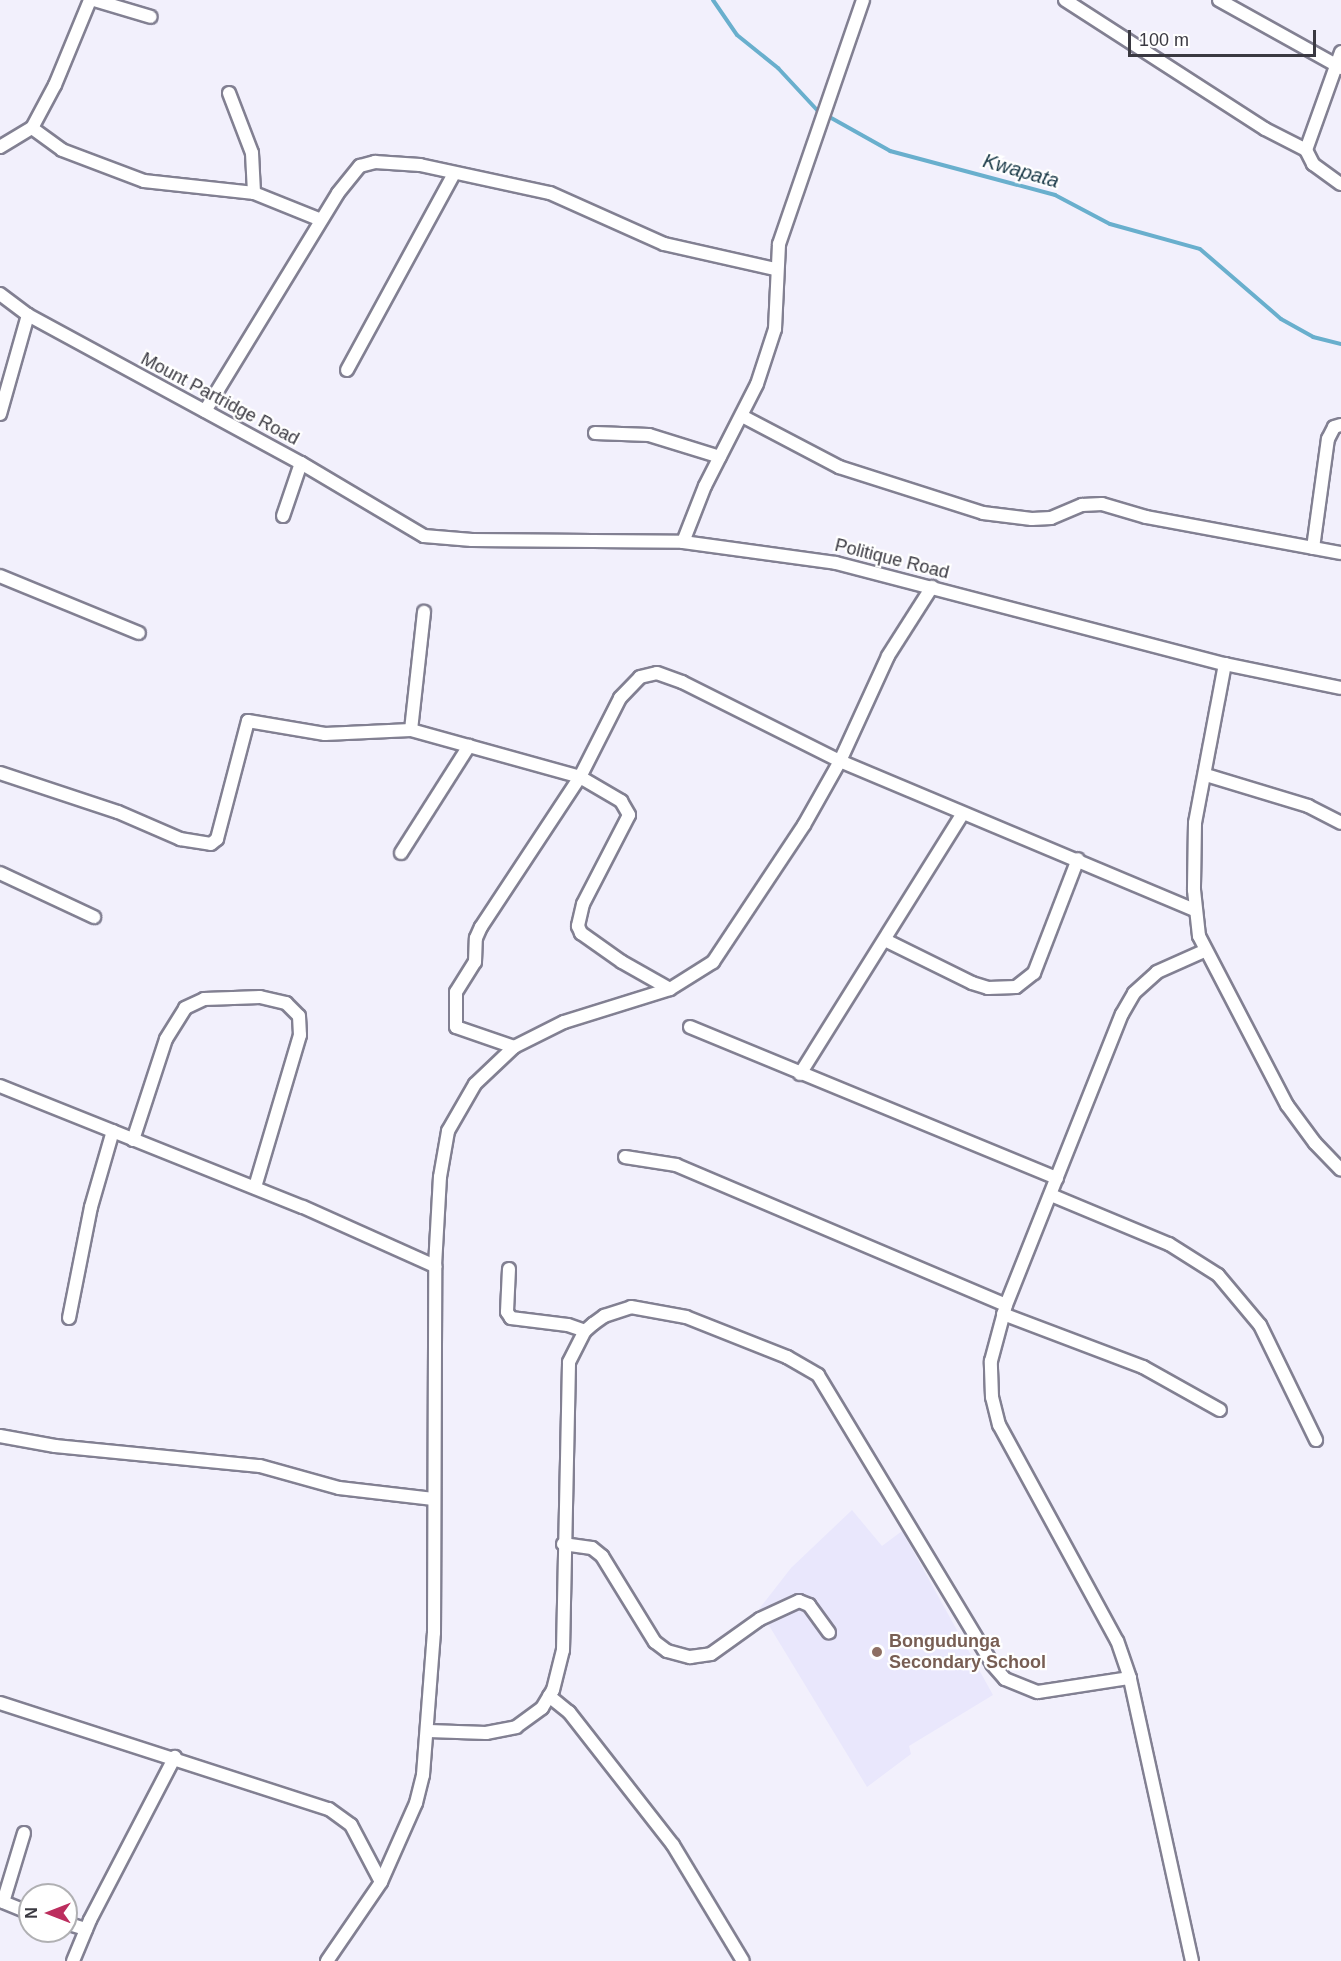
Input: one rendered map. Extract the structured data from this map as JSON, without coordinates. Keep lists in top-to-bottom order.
{
  "streets": {
    "street": ["Mount Partridge Road", "Politique Road"]
  },
  "crossings": [
    ["Mount Partridge Road", "Politique Road"]
  ],
  "water": ["Kwapata"],
  "places": ["Bongudunga Secondary School"],
  "scale_bar": "100 m",
  "north": "left"
}
